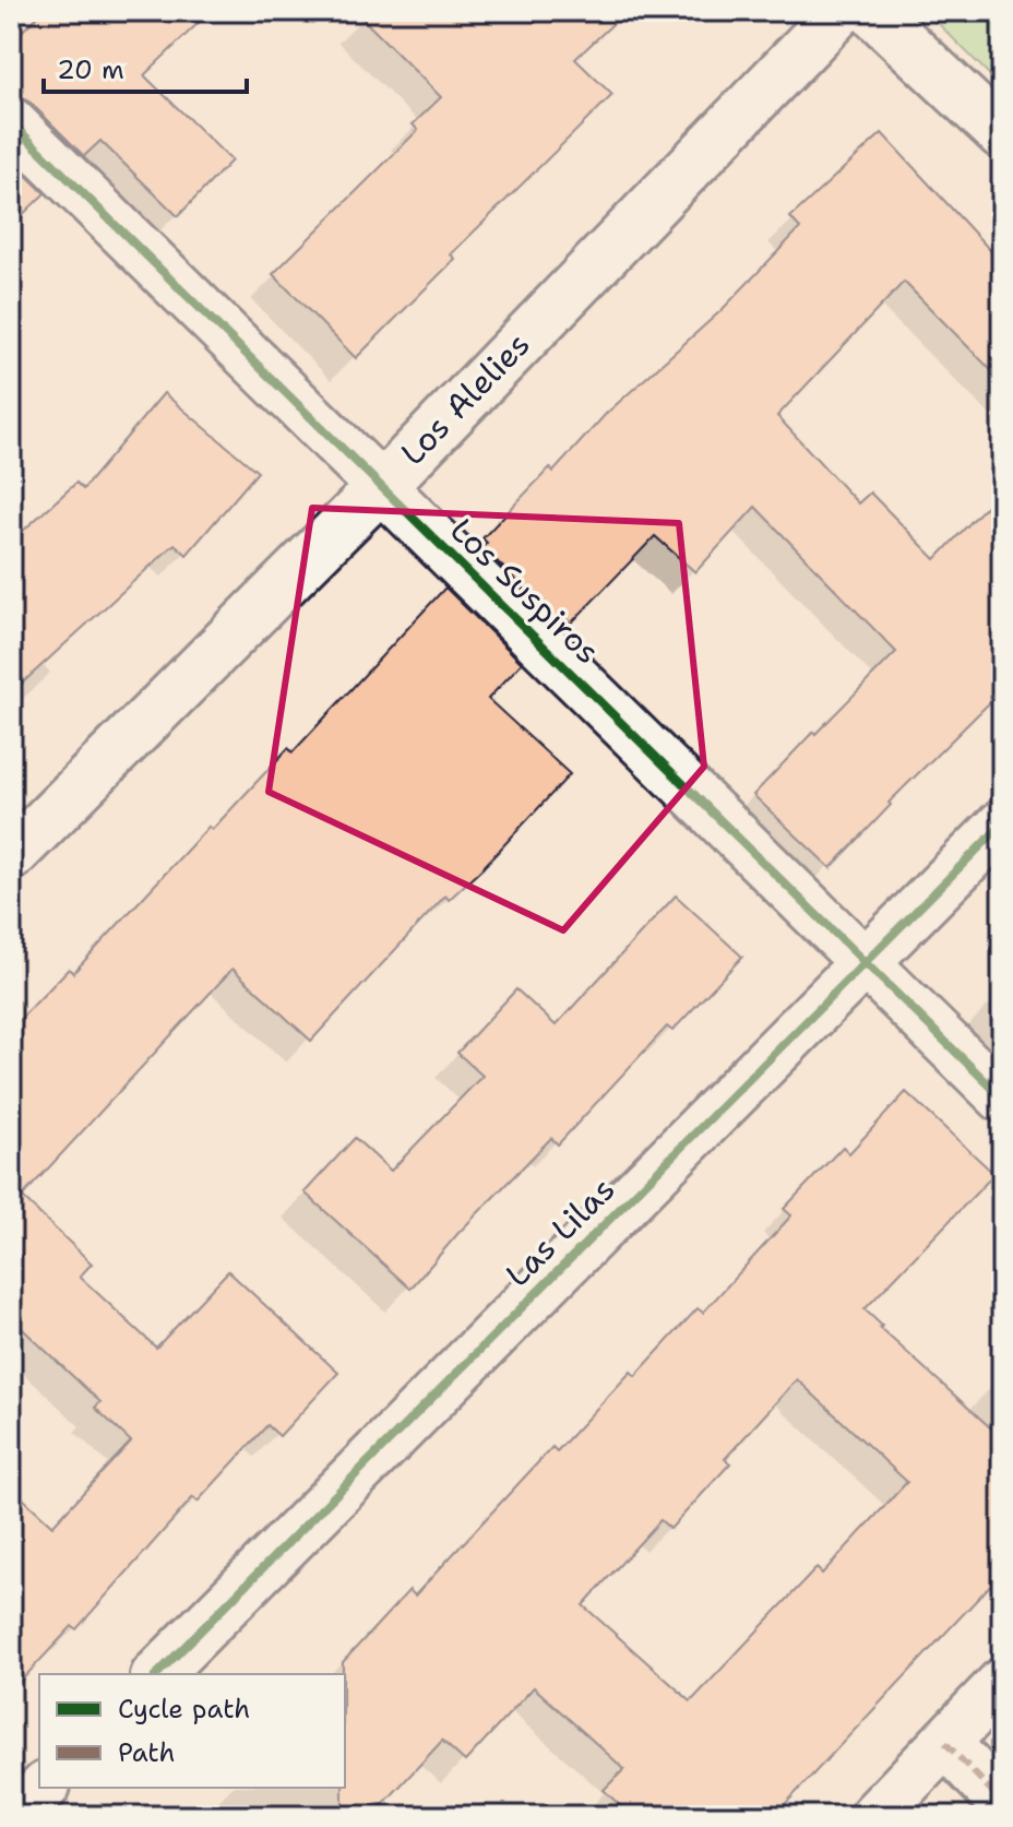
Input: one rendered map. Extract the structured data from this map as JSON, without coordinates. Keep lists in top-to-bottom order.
{
  "streets": {
    "street": ["Los Alelies", "Los Suspiros", "Las Lilas"]
  },
  "crossings": [
    ["Los Alelies", "Los Suspiros"],
    ["Los Suspiros", "Las Lilas"]
  ],
  "legend": ["Cycle path", "Path"],
  "scale_bar": "20 m"
}
